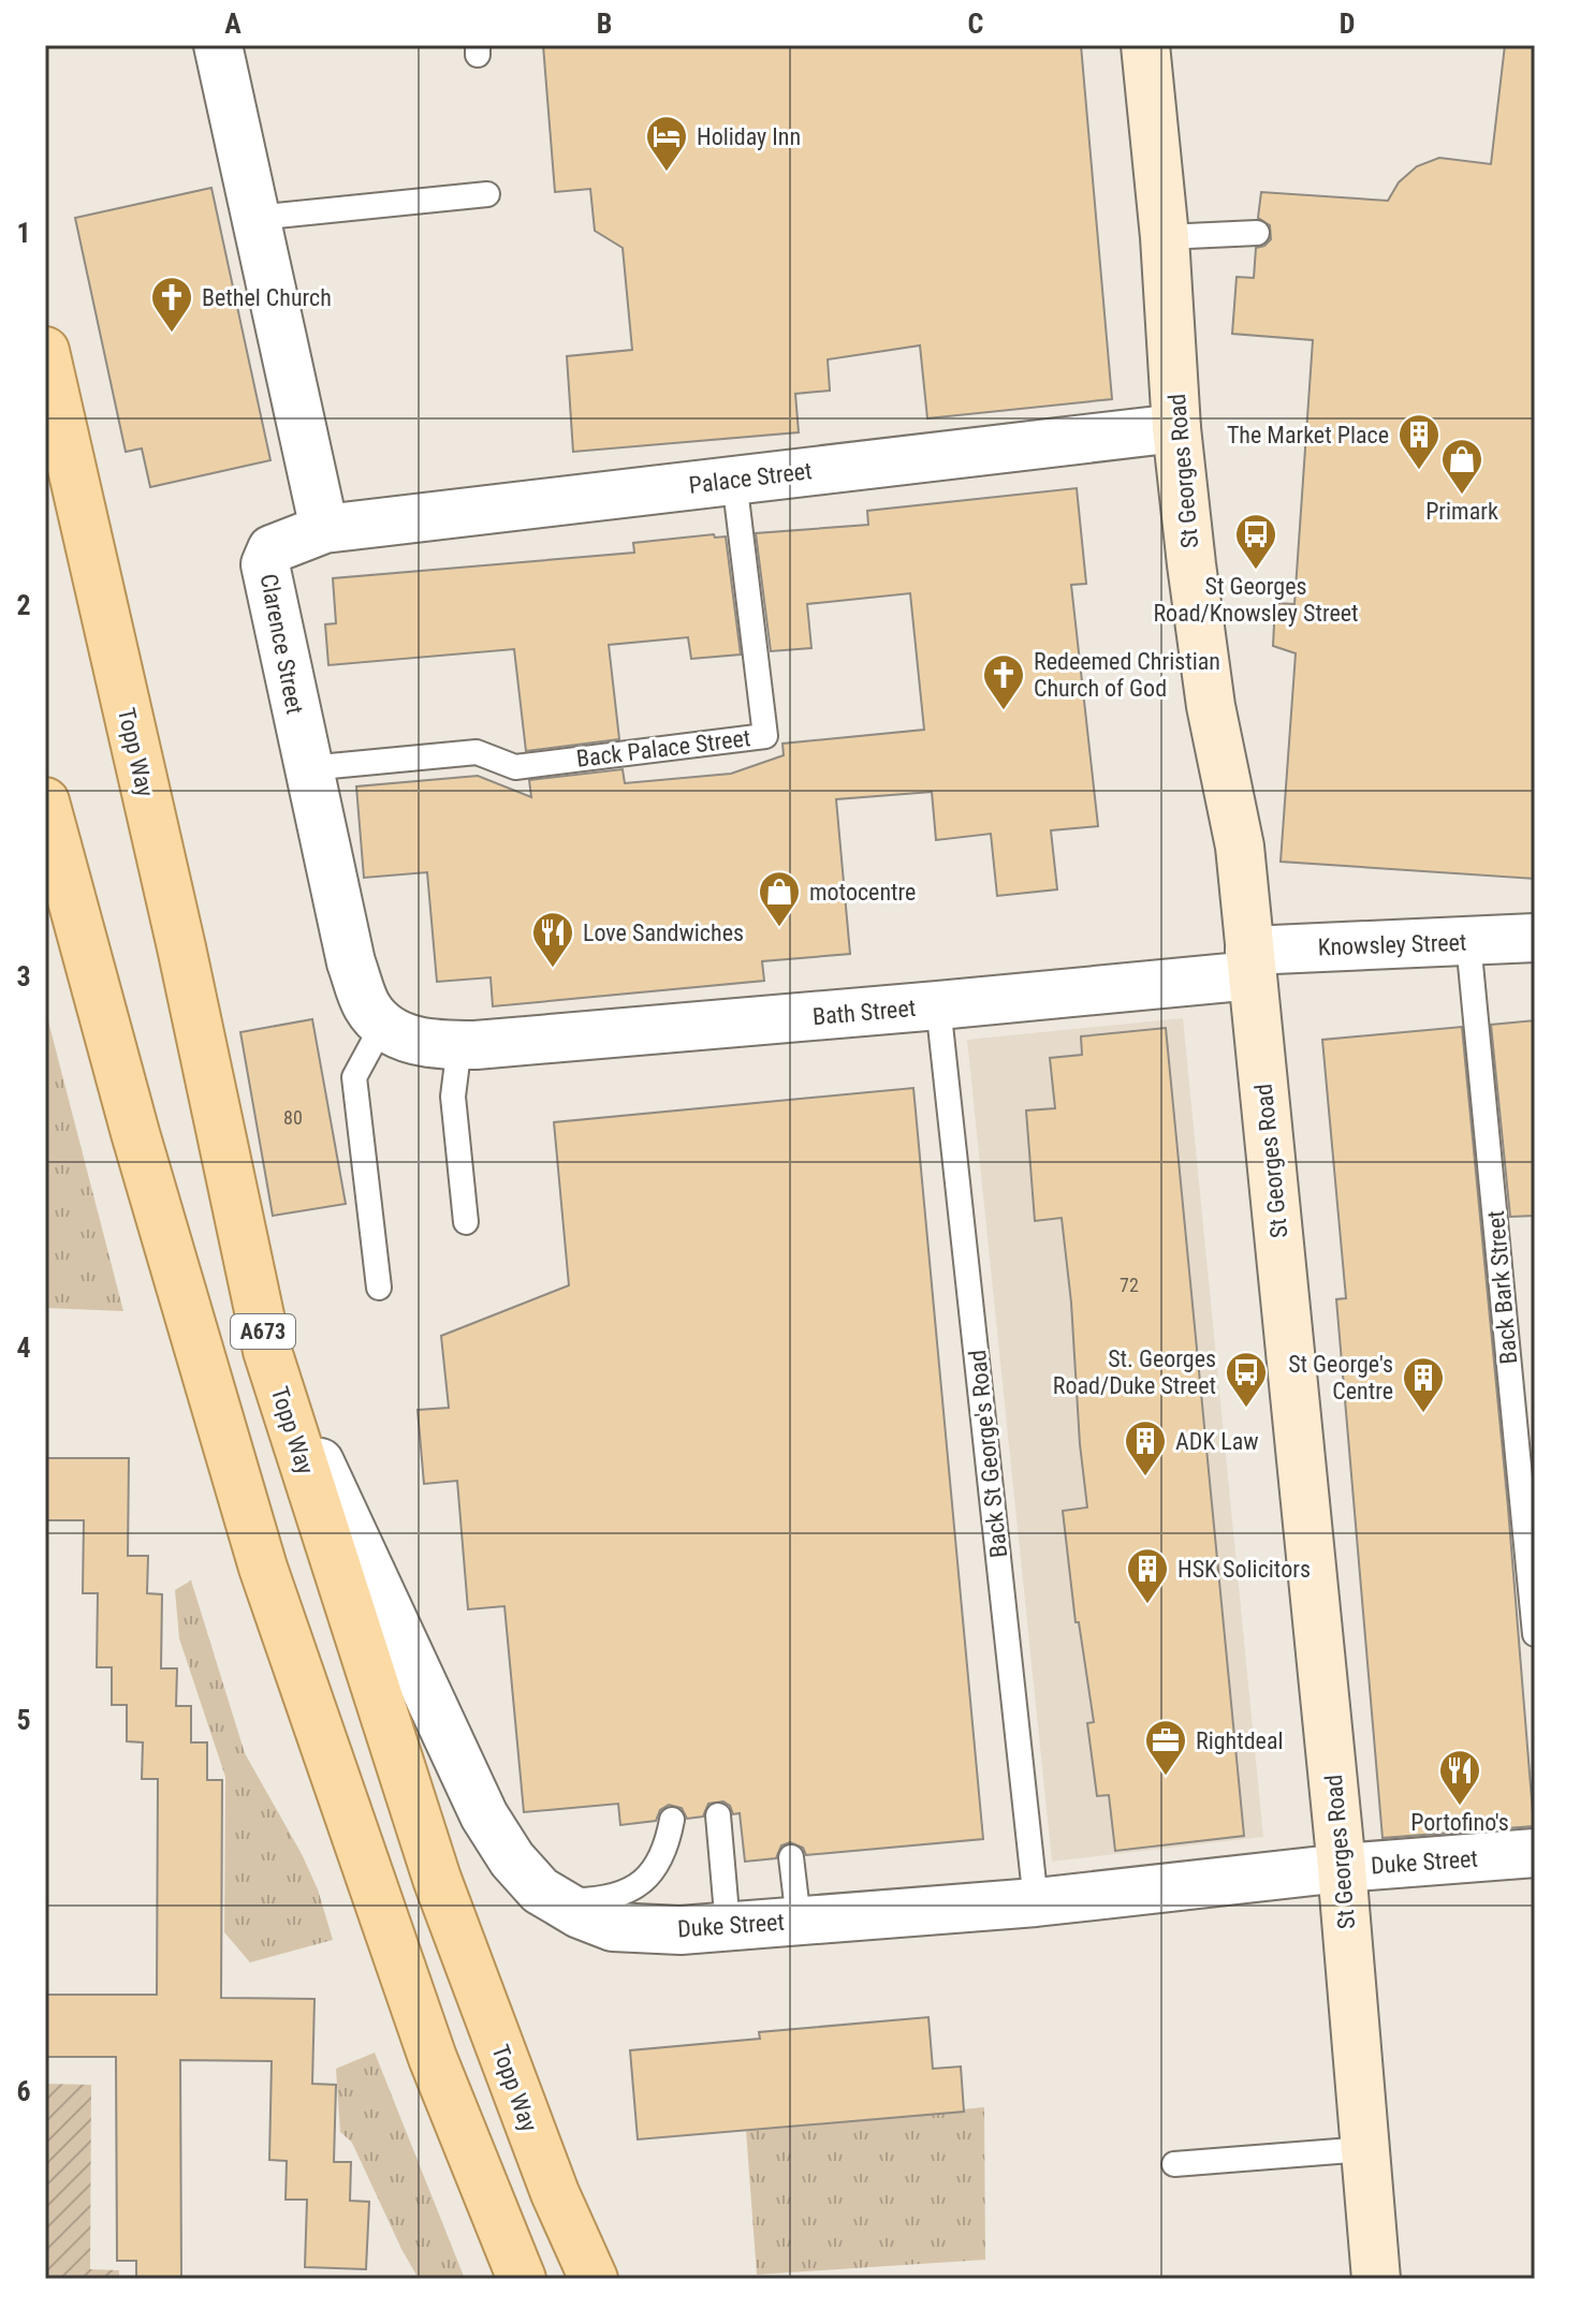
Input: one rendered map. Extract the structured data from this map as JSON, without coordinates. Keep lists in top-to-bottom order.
{
  "streets": {
    "main road": ["St Georges Road", "Topp Way", "A673"],
    "street": [
      "Palace Street",
      "Clarence Street",
      "Knowsley Street",
      "Bath Street",
      "Duke Street"
    ],
    "lane": ["Back Palace Street", "Back Bark Street", "Back St George's Road"]
  },
  "crossings": [
    ["St Georges Road", "Palace Street"],
    ["St Georges Road", "Knowsley Street"],
    ["St Georges Road", "Bath Street"],
    ["St Georges Road", "Duke Street"],
    ["Palace Street", "Clarence Street"],
    ["Palace Street", "Back Palace Street"],
    ["Clarence Street", "Back Palace Street"],
    ["Topp Way", "Duke Street"],
    ["Knowsley Street", "Bath Street"],
    ["Knowsley Street", "Back Bark Street"],
    ["Bath Street", "Back St George's Road"],
    ["Back St George's Road", "Duke Street"]
  ],
  "places": {
    "hotel": ["Holiday Inn"],
    "church": ["Bethel Church", "Redeemed Christian Church of God"],
    "building": [
      "The Market Place",
      "St George's Centre",
      "ADK Law",
      "HSK Solicitors"
    ],
    "shop": ["Primark", "motocentre"],
    "bus stop": ["St Georges Road/Knowsley Street", "St. Georges Road/Duke Street"],
    "restaurant": ["Love Sandwiches", "Portofino's"],
    "office": ["Rightdeal"]
  },
  "house_numbers": ["80", "72"],
  "grid": {
    "columns": [
      "A",
      "B",
      "C",
      "D"
    ],
    "rows": [
      "1",
      "2",
      "3",
      "4",
      "5",
      "6"
    ]
  }
}
